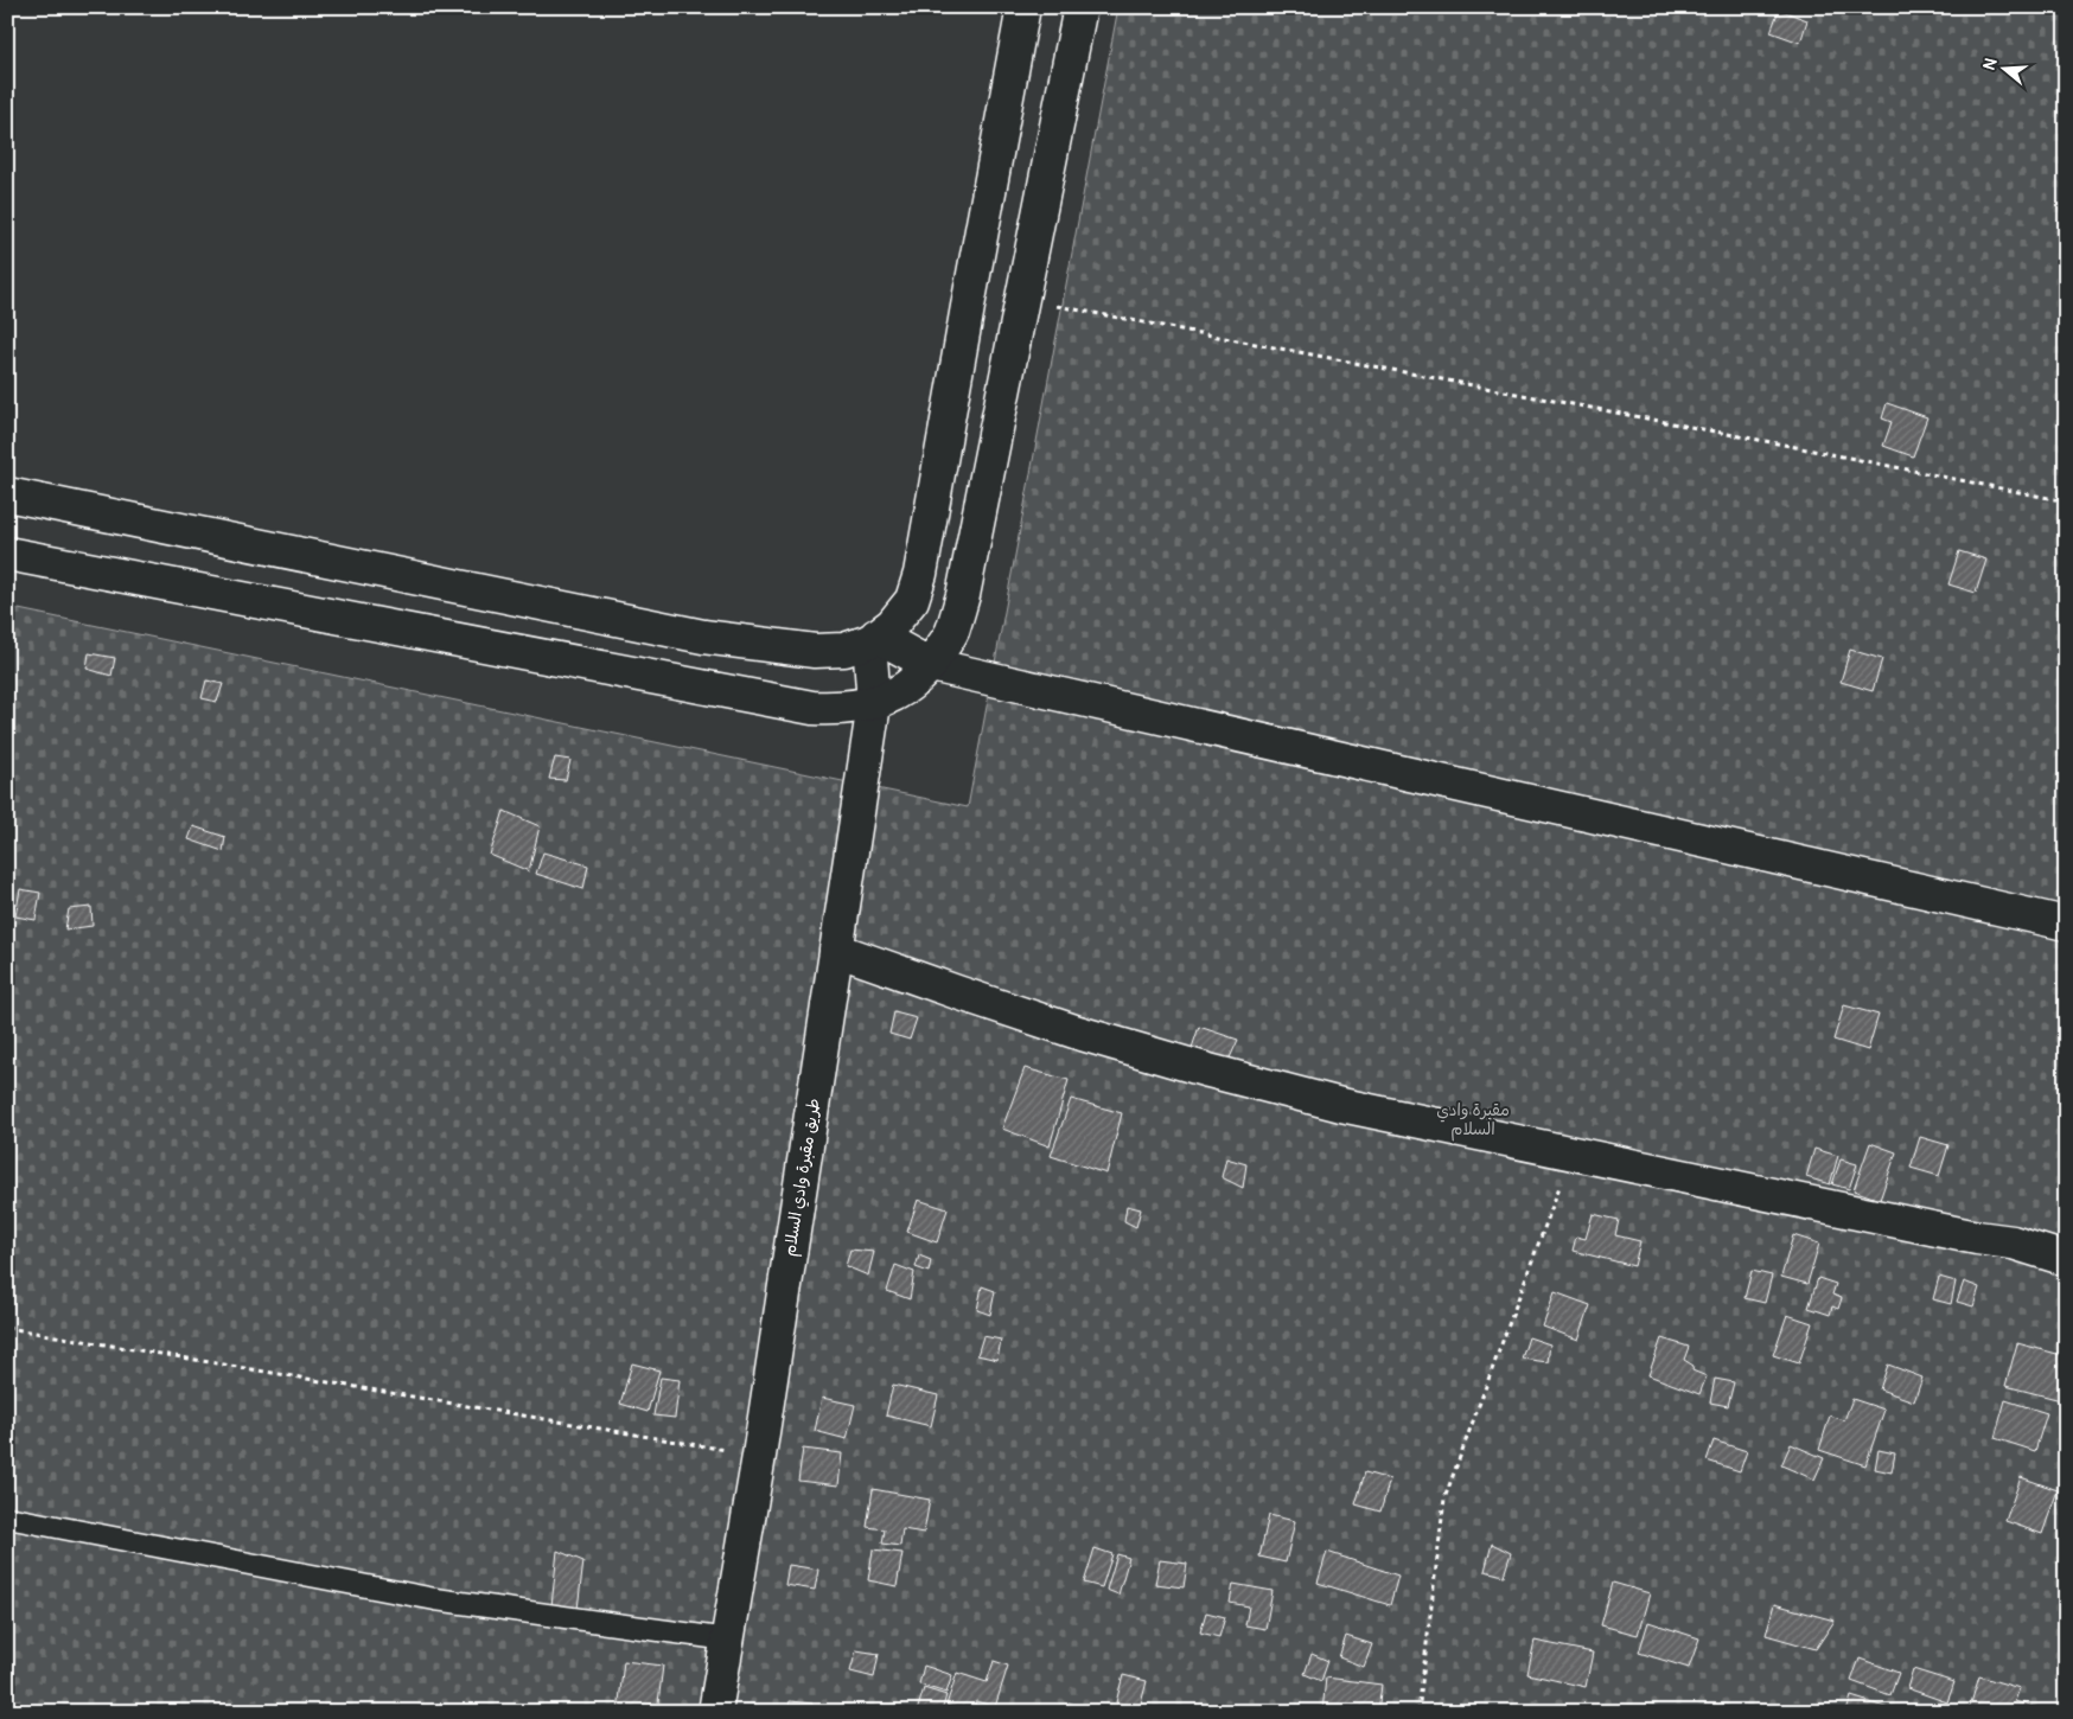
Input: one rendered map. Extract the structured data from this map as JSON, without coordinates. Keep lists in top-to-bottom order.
{
  "streets": {
    "street": ["طريق مقبرة وادي السلام"]
  },
  "parks": ["مقبرة وادي السلام"],
  "north": "left"
}
